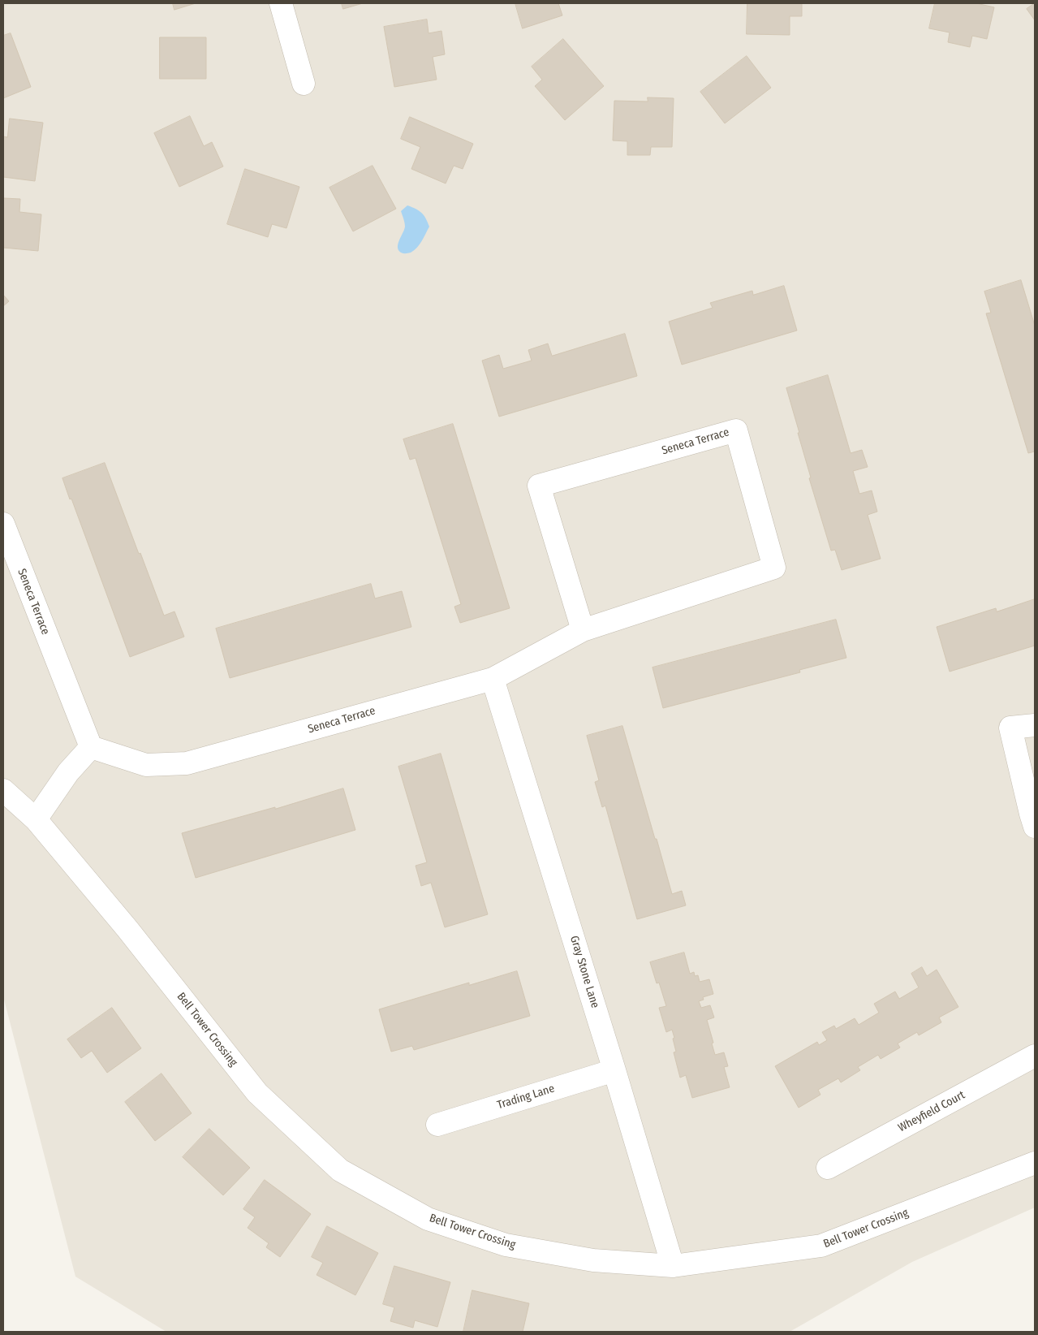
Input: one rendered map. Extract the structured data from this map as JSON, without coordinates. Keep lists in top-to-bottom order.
{
  "streets": {
    "street": [
      "Seneca Terrace",
      "Gray Stone Lane",
      "Bell Tower Crossing",
      "Trading Lane",
      "Wheyfield Court"
    ]
  },
  "crossings": [
    ["Seneca Terrace", "Gray Stone Lane"],
    ["Gray Stone Lane", "Bell Tower Crossing"],
    ["Gray Stone Lane", "Trading Lane"]
  ]
}
